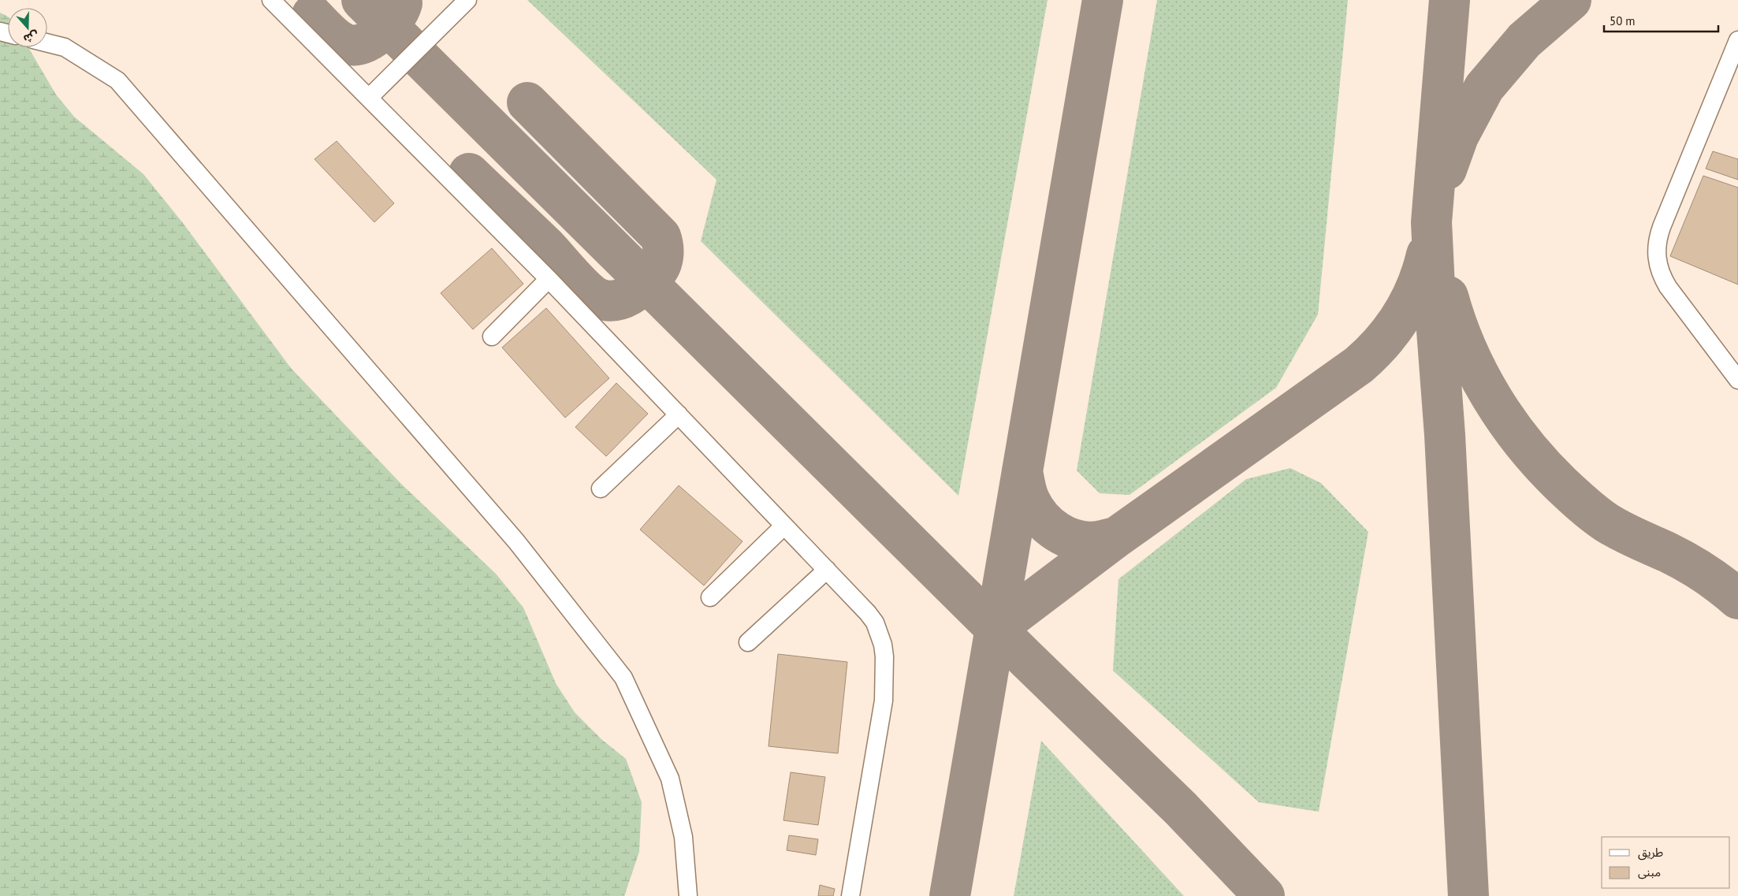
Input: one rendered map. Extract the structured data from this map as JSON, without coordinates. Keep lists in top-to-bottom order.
{
  "legend": ["طريق", "مبنى"],
  "scale_bar": "50 m",
  "north": "bottom"
}
